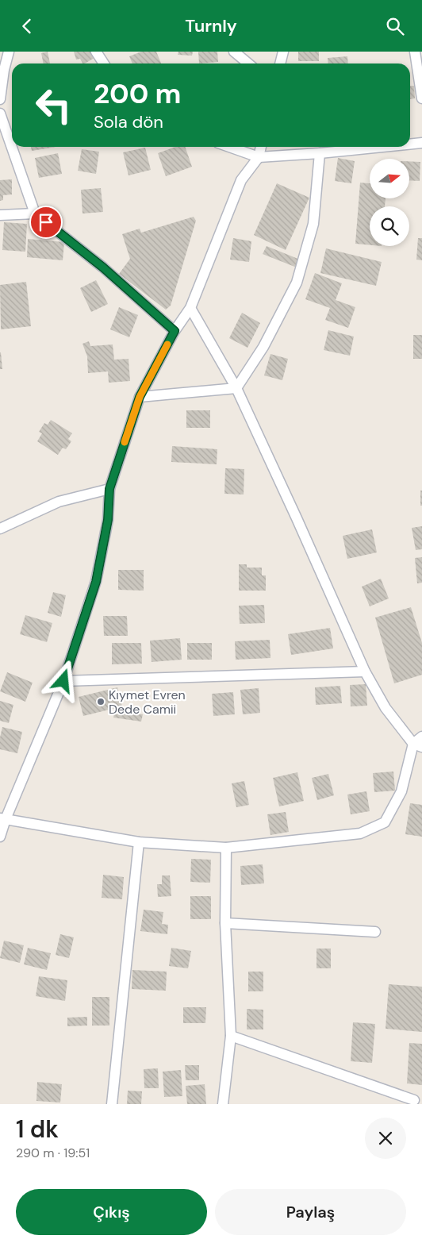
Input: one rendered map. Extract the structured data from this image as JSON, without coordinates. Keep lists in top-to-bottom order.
{
  "places": ["Kıymet Evren Dede Camii"],
  "north": "right",
  "page": {
    "header": "Turnly",
    "turn": ["200 m", "Sola dön"],
    "heading": ["1 dk", "290 m · 19:51"],
    "buttons": ["Çıkış", "Paylaş"]
  }
}
